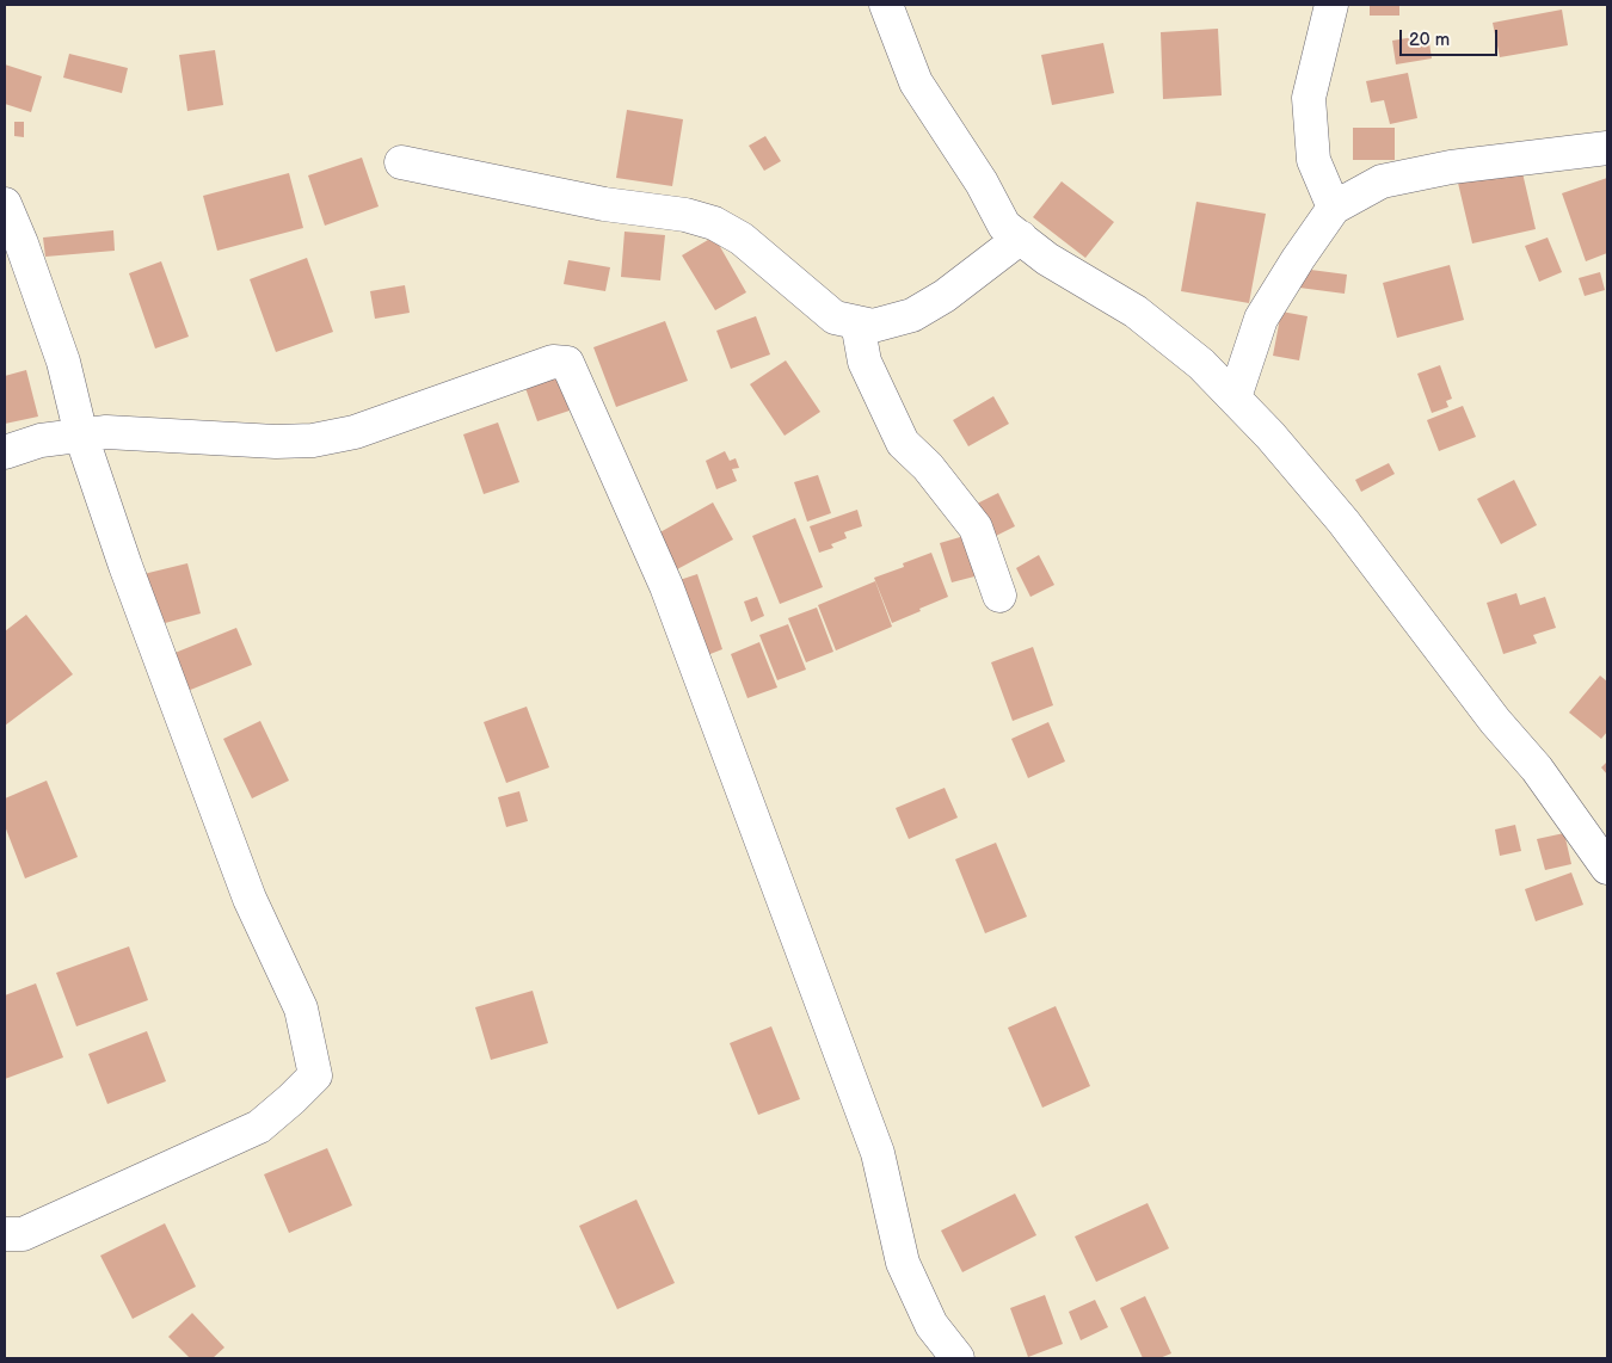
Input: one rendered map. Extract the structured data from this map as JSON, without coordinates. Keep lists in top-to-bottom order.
{
  "scale_bar": "20 m"
}
